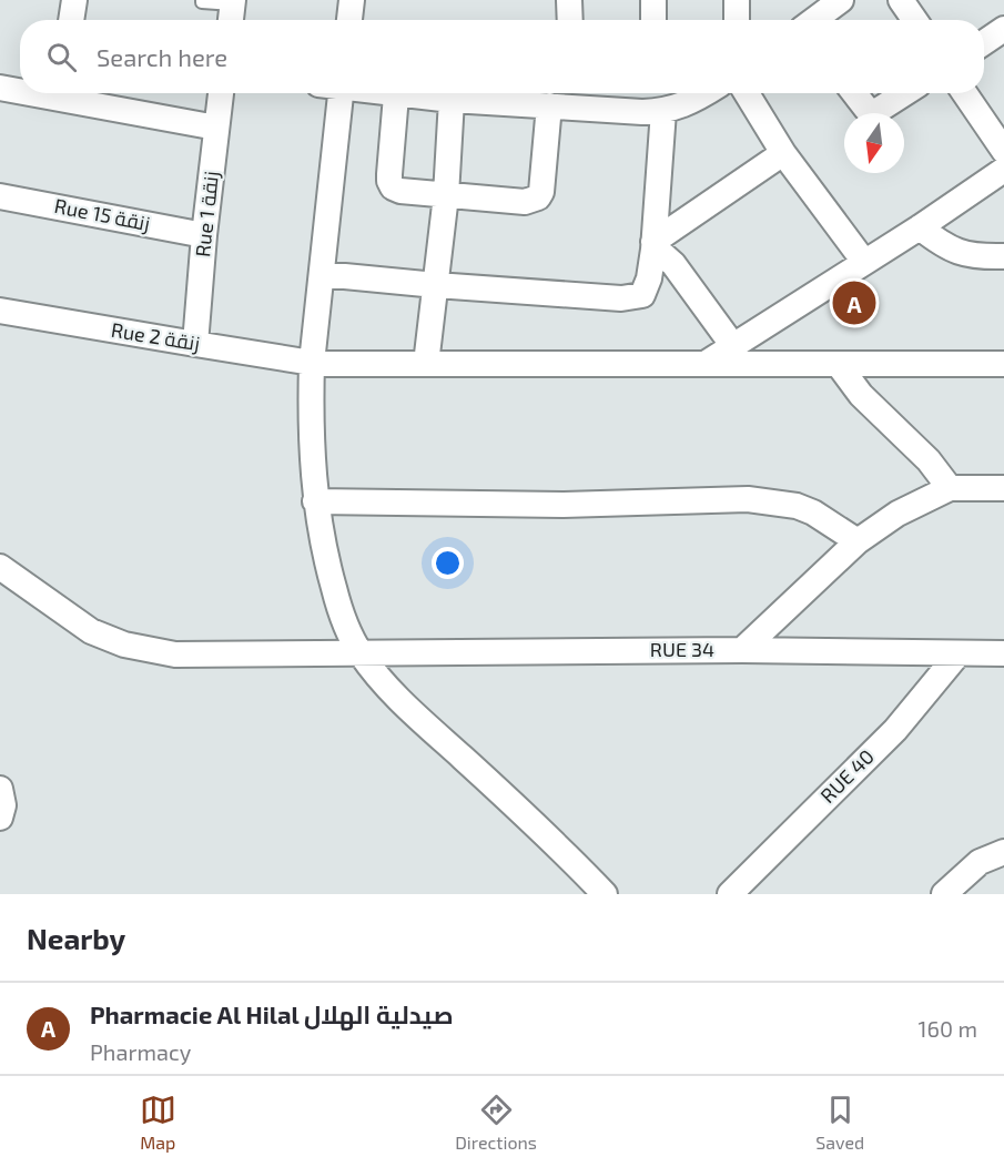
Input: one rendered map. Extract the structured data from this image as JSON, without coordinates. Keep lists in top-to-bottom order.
{
  "streets": {
    "street": [
      "Rue 1 زنقة",
      "Rue 15 زنقة",
      "Rue 2 زنقة",
      "RUE 34",
      "RUE 40"
    ]
  },
  "crossings": [
    ["Rue 1 زنقة", "Rue 15 زنقة"],
    ["Rue 1 زنقة", "Rue 2 زنقة"],
    ["RUE 34", "RUE 40"]
  ],
  "north": "bottom",
  "page": {
    "search": "Search here",
    "pins": "A",
    "heading": "Nearby",
    "list": [
      {
        "mark": "A",
        "name": "Pharmacie Al Hilal صيدلية الهلال",
        "note": "Pharmacy",
        "value": "160 m"
      }
    ],
    "nav": ["Map", "Directions", "Saved"]
  }
}
